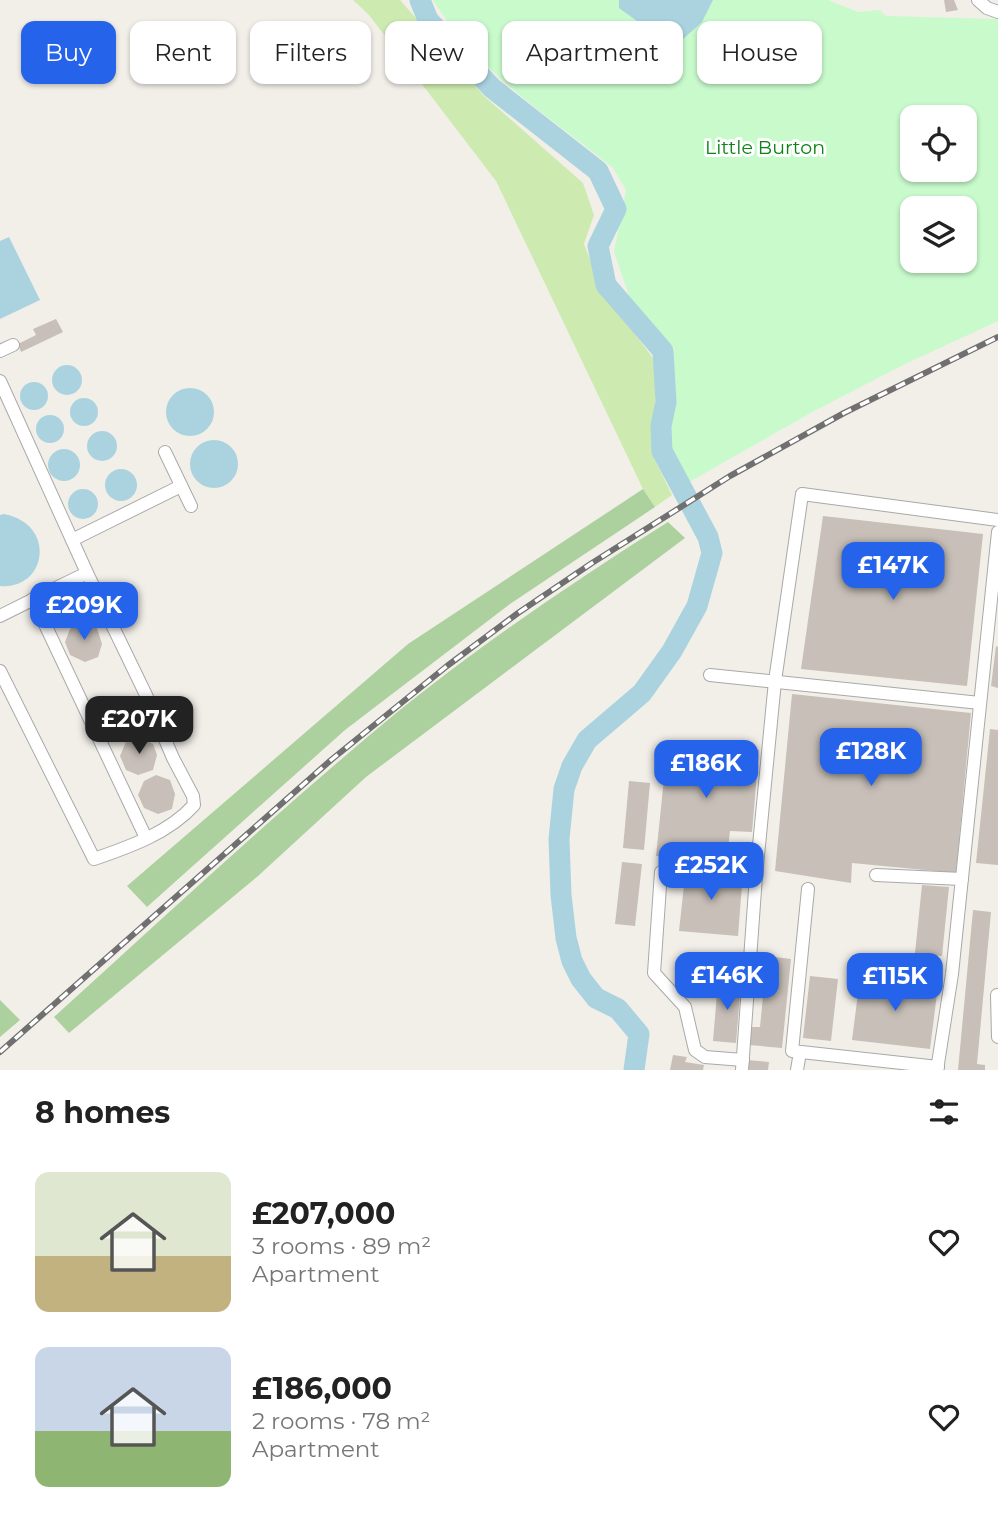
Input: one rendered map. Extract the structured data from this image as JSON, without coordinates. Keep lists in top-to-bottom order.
{
  "parks": ["Little Burton"],
  "page": {
    "chip": [
      "Buy",
      "Rent",
      "Filters",
      "New",
      "Apartment",
      "House"
    ],
    "price": [
      "£147K",
      "£209K",
      "£207K",
      "£128K",
      "£186K",
      "£252K",
      "£146K",
      "£115K"
    ],
    "heading": "8 homes",
    "list": [
      {
        "name": "£207,000",
        "note": "3 rooms · 89 m² · Apartment"
      },
      {
        "name": "£186,000",
        "note": "2 rooms · 78 m² · Apartment"
      }
    ]
  }
}
